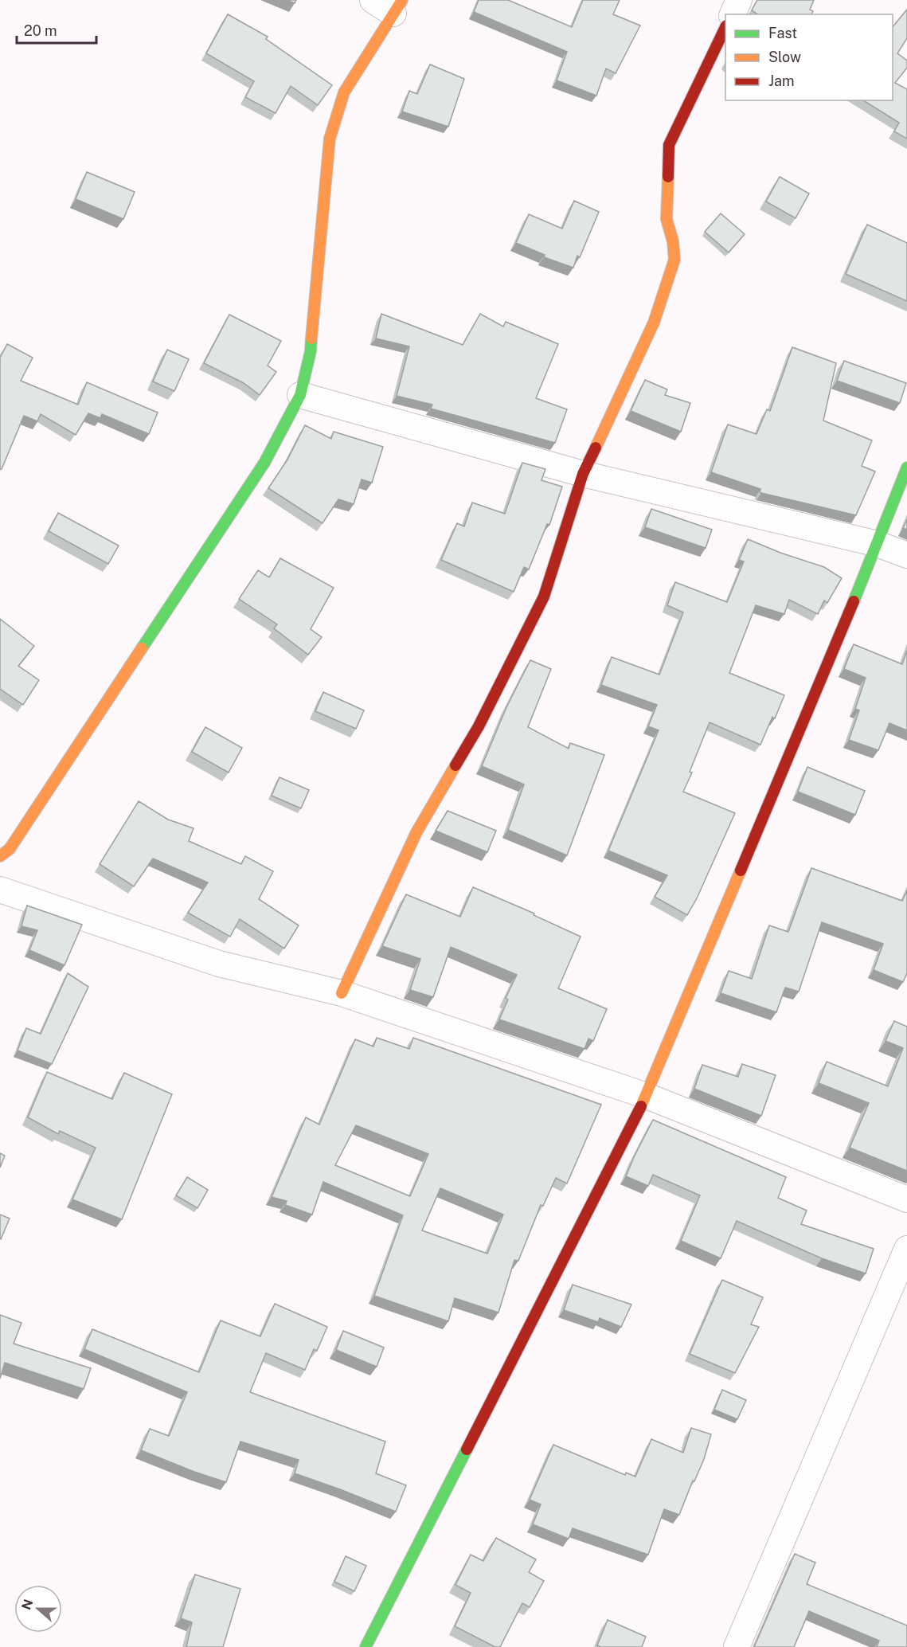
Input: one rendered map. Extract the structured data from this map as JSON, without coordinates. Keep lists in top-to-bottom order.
{
  "legend": ["Fast", "Slow", "Jam"],
  "scale_bar": "20 m",
  "north": "left"
}
